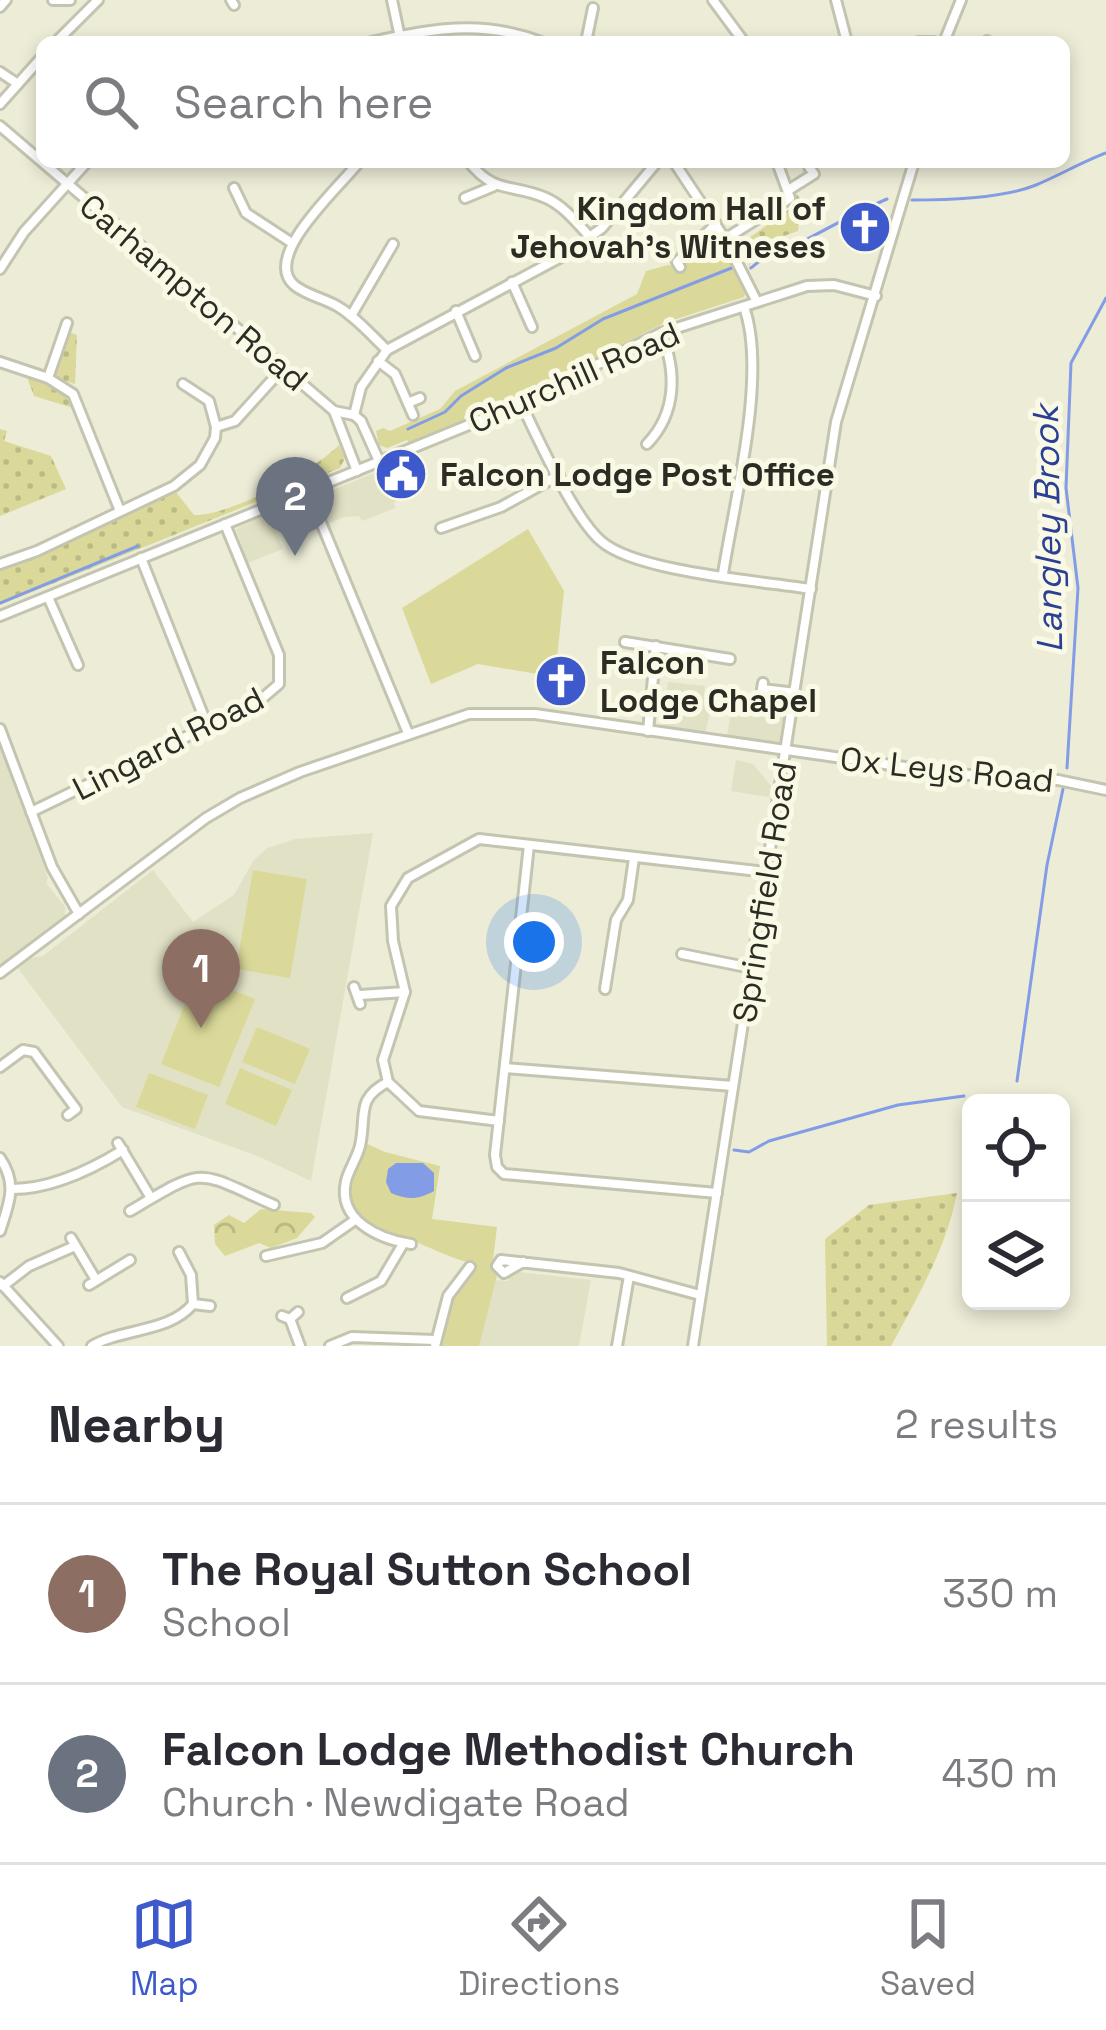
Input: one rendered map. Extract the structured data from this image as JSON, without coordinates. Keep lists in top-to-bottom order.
{
  "streets": {
    "street": [
      "Carhampton Road",
      "Churchill Road",
      "Lingard Road",
      "Ox Leys Road",
      "Springfield Road"
    ]
  },
  "crossings": [
    ["Carhampton Road", "Churchill Road"],
    ["Churchill Road", "Springfield Road"],
    ["Ox Leys Road", "Springfield Road"]
  ],
  "water": ["Langley Brook"],
  "places": {
    "church": ["Kingdom Hall of Jehovah's Witneses", "Falcon Lodge Chapel"],
    "public building": ["Falcon Lodge Post Office"]
  },
  "page": {
    "search": "Search here",
    "pins": ["2", "1"],
    "heading": ["Nearby", "2 results"],
    "list": [
      {
        "mark": "1",
        "name": "The Royal Sutton School",
        "note": "School",
        "value": "330 m"
      },
      {
        "mark": "2",
        "name": "Falcon Lodge Methodist Church",
        "note": "Church · Newdigate Road",
        "value": "430 m"
      }
    ],
    "nav": ["Map", "Directions", "Saved"]
  }
}
